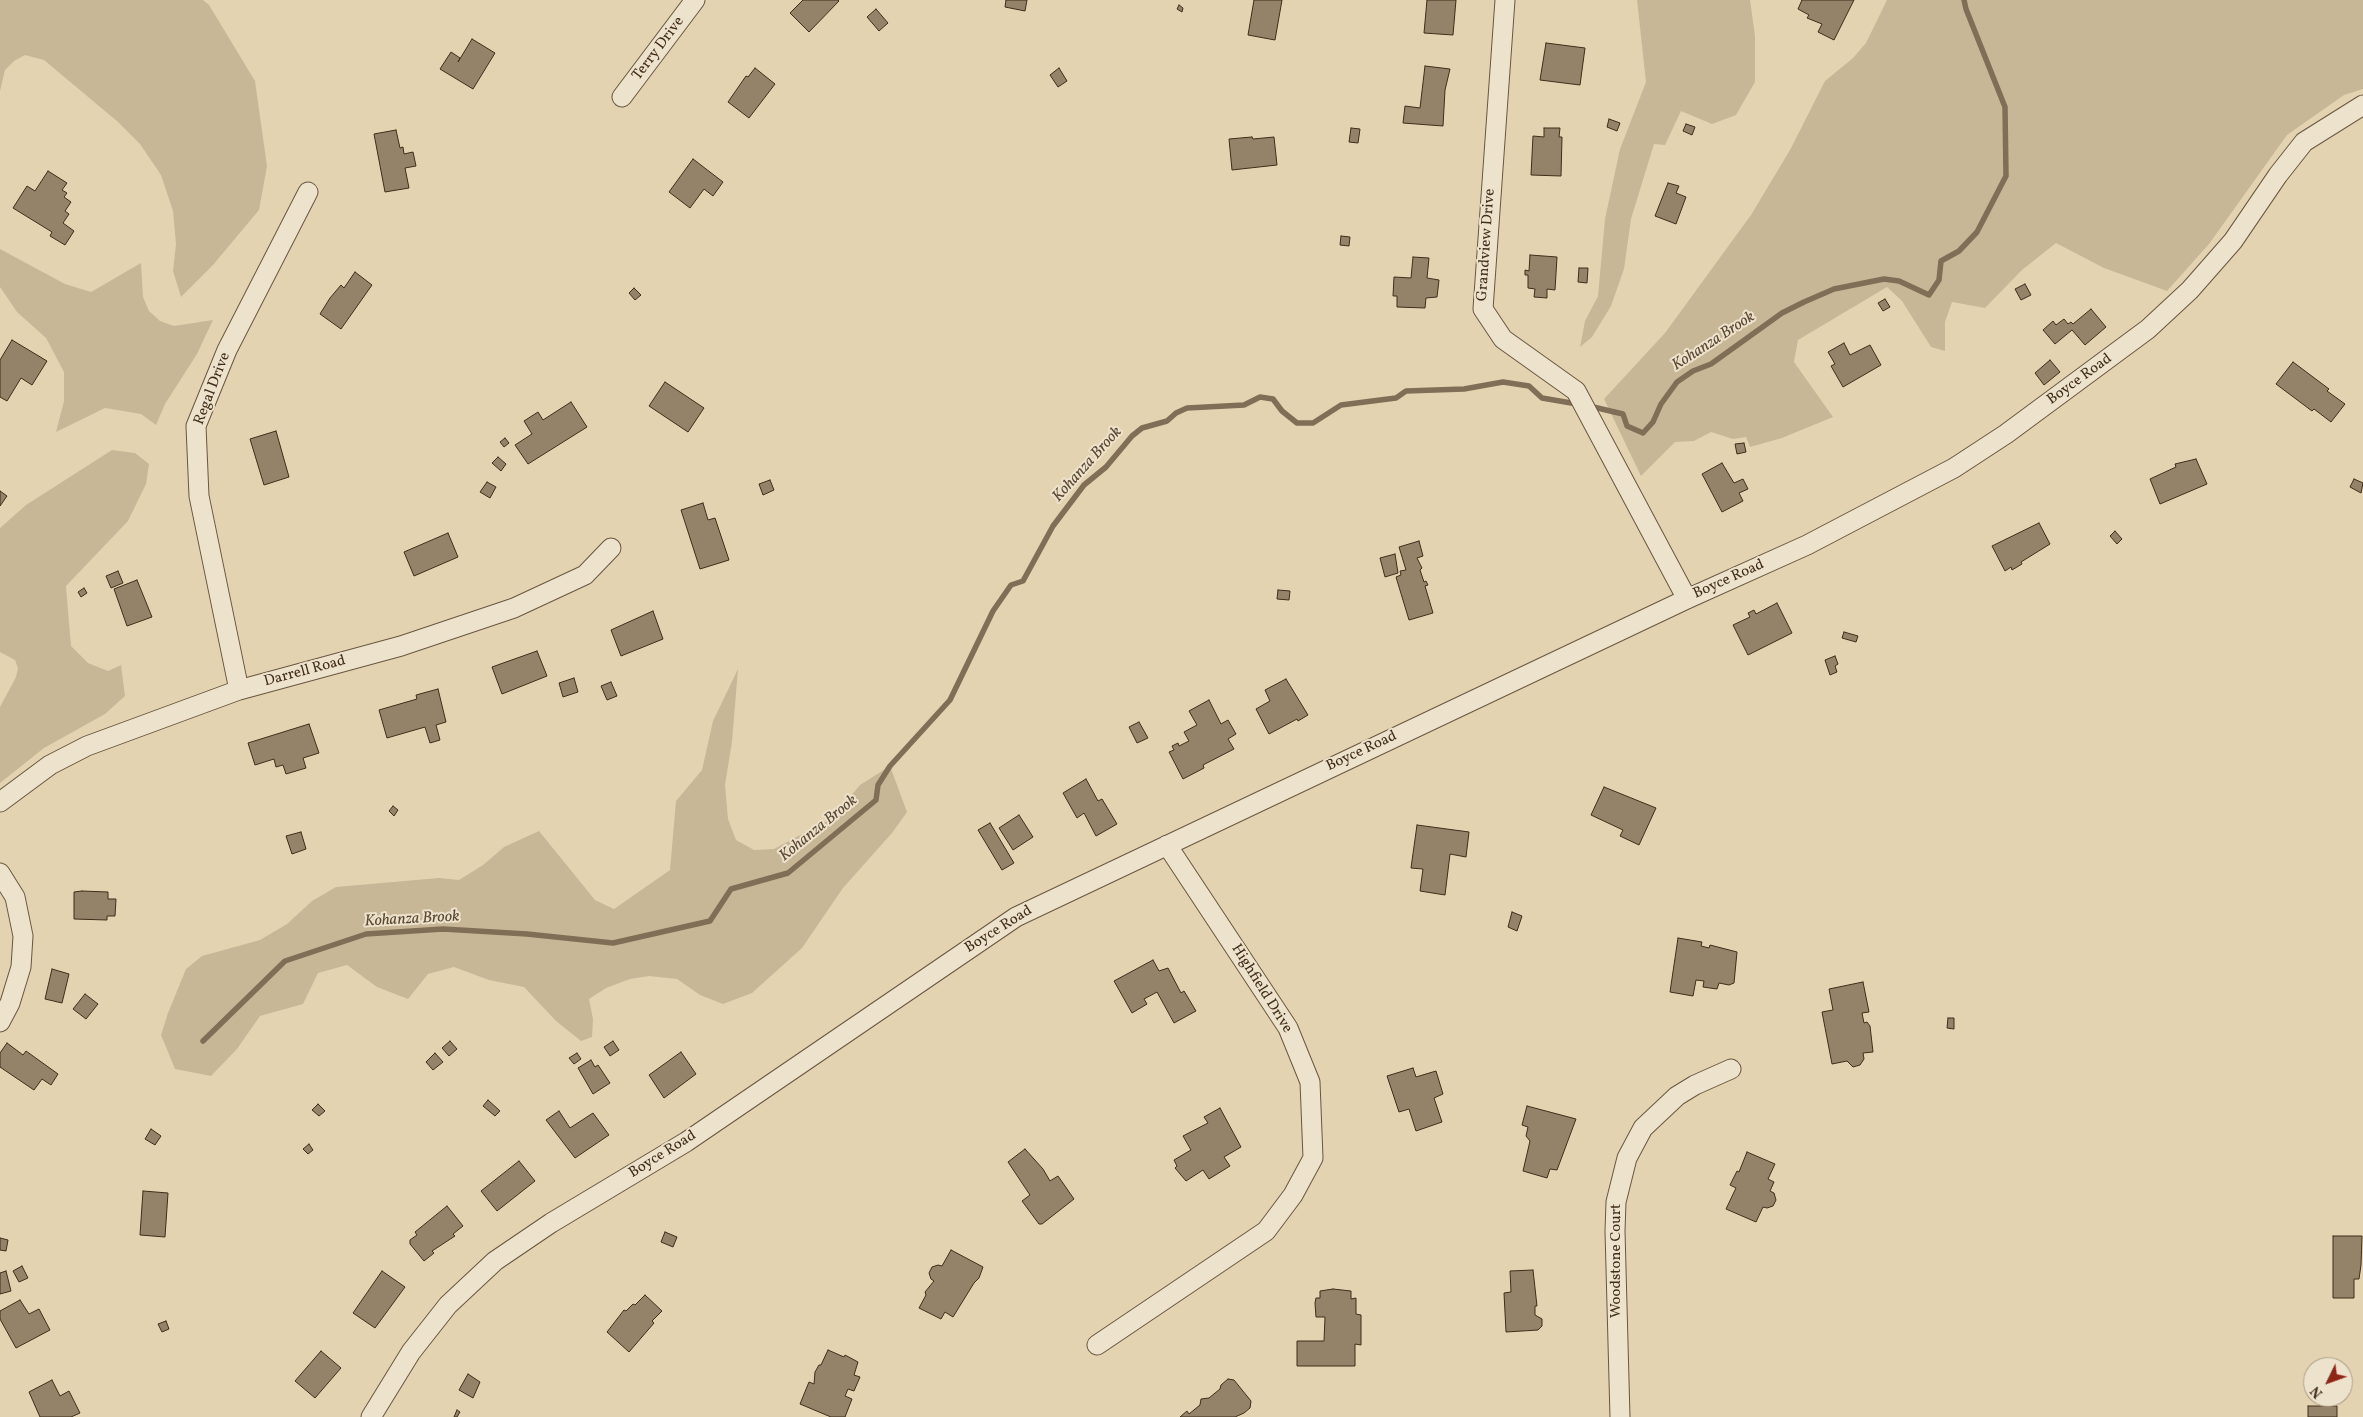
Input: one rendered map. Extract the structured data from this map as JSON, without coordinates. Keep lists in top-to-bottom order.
{
  "streets": {
    "street": [
      "Terry Drive",
      "Grandview Drive",
      "Boyce Road",
      "Regal Drive",
      "Darrell Road",
      "Highfield Drive",
      "Woodstone Court"
    ]
  },
  "crossings": [
    ["Grandview Drive", "Boyce Road"],
    ["Boyce Road", "Highfield Drive"],
    ["Regal Drive", "Darrell Road"]
  ],
  "water": ["Kohanza Brook"],
  "north": "bottom left"
}
